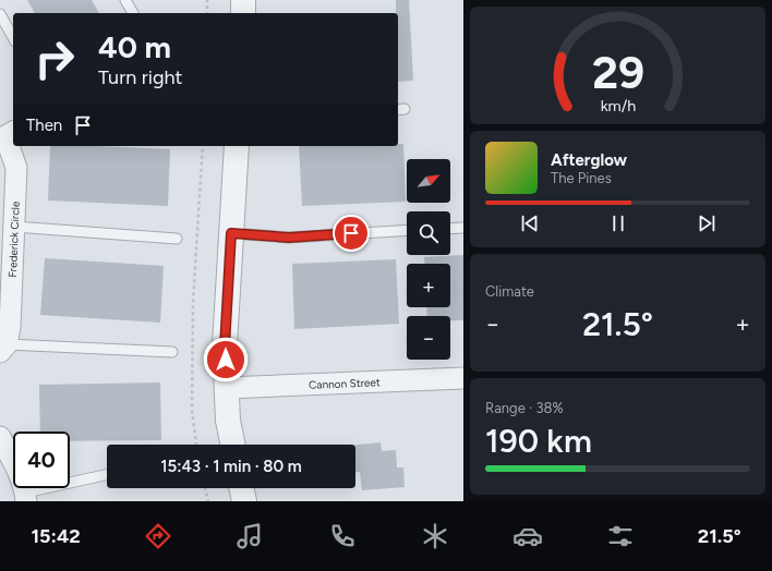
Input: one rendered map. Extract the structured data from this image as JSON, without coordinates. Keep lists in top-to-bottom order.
{
  "streets": {
    "street": ["Frederick Circle", "Cannon Street"]
  },
  "north": "top right",
  "page": {
    "turn": ["40 m", "Turn right"],
    "then": "Then",
    "song": ["Afterglow", "The Pines"],
    "map_buttons": ["+", "−"],
    "tile": [
      "Climate",
      ["Range · 38%", "190 km"]
    ],
    "heat": ["−", "21.5°", "+"],
    "limit": "40",
    "trip": "15:43 · 1 min · 80 m",
    "tabs": ["15:42", "21.5°"],
    "gauge": ["29", "km/h"]
  }
}
